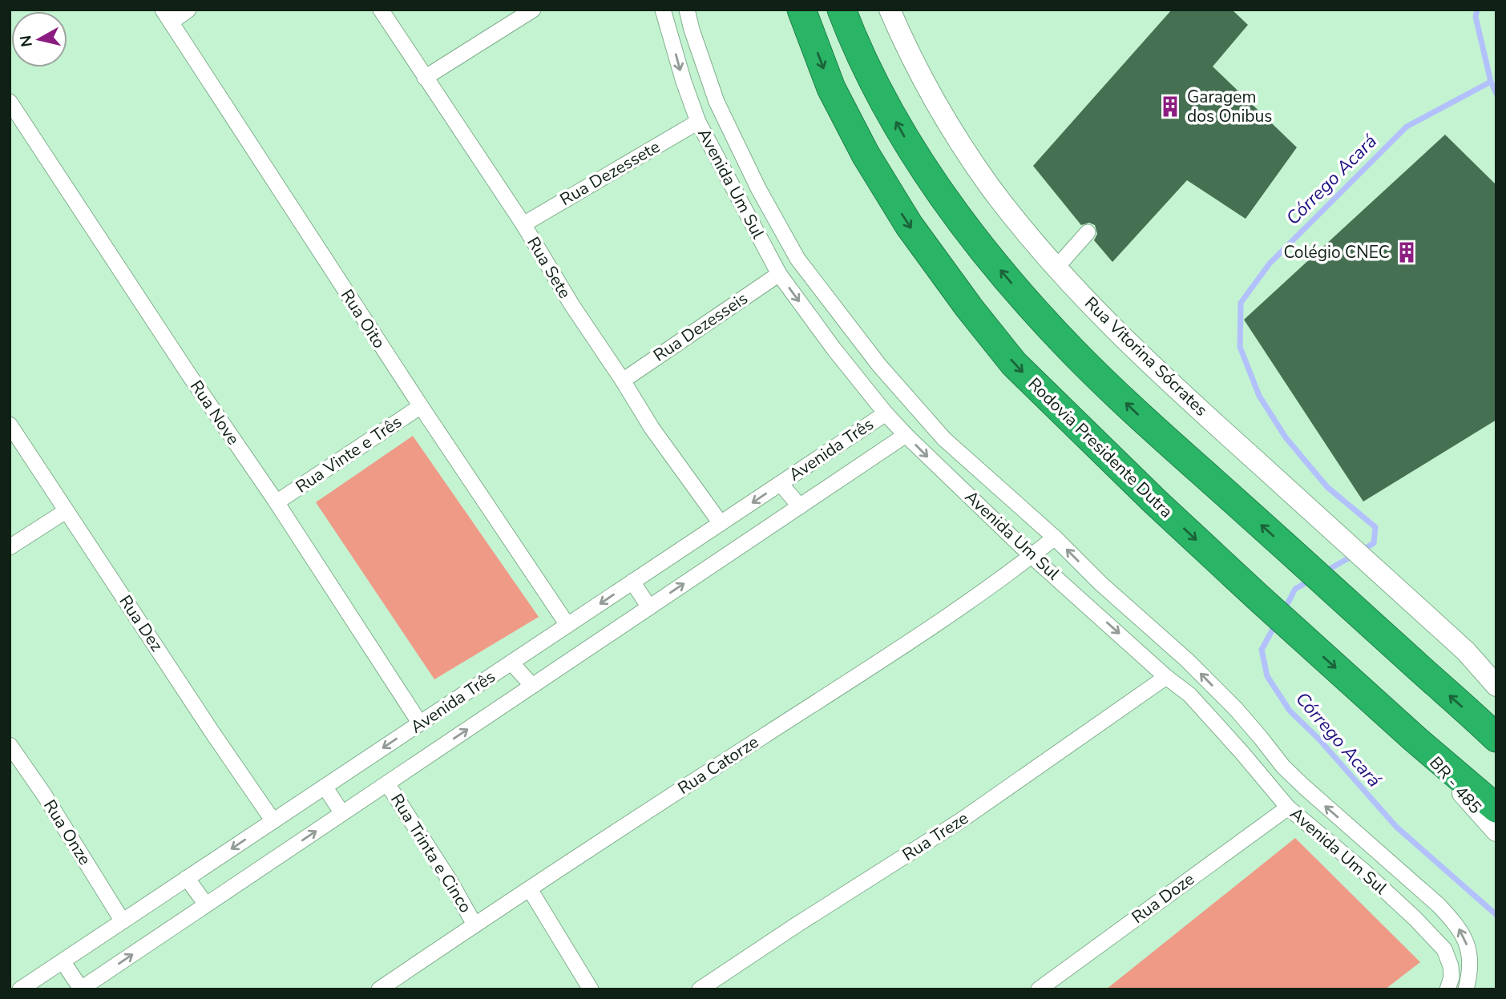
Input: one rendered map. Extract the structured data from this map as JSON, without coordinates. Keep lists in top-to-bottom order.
{
  "streets": {
    "highway": ["Rodovia Presidente Dutra"],
    "street": [
      "Rua Dezessete",
      "Avenida Um Sul",
      "Rua Sete",
      "Rua Oito",
      "Rua Dezesseis",
      "Rua Vitorina Sócrates",
      "Rua Nove",
      "Avenida Três",
      "Rua Vinte e Três",
      "Rua Dez",
      "Rua Catorze",
      "BR - 485",
      "Rua Onze",
      "Rua Treze",
      "Rua Trinta e Cinco",
      "Rua Doze"
    ]
  },
  "crossings": [
    ["Rua Dezessete", "Avenida Um Sul"],
    ["Rua Dezessete", "Rua Sete"],
    ["Avenida Um Sul", "Rua Dezesseis"],
    ["Avenida Um Sul", "Avenida Três"],
    ["Avenida Um Sul", "Rua Catorze"],
    ["Avenida Um Sul", "Rua Treze"],
    ["Avenida Um Sul", "Rua Doze"],
    ["Rua Sete", "Rua Dezesseis"],
    ["Rua Sete", "Avenida Três"],
    ["Rua Oito", "Avenida Três"],
    ["Rua Oito", "Rua Vinte e Três"],
    ["Rua Nove", "Avenida Três"],
    ["Rua Nove", "Rua Vinte e Três"],
    ["Rodovia Presidente Dutra", "BR - 485"],
    ["Avenida Três", "Rua Dez"],
    ["Avenida Três", "Rua Onze"],
    ["Avenida Três", "Rua Trinta e Cinco"],
    ["Rua Catorze", "Rua Trinta e Cinco"]
  ],
  "water": ["Córrego Acará"],
  "places": {
    "building": ["Garagem dos Onibus", "Colégio CNEC"]
  },
  "north": "left"
}
